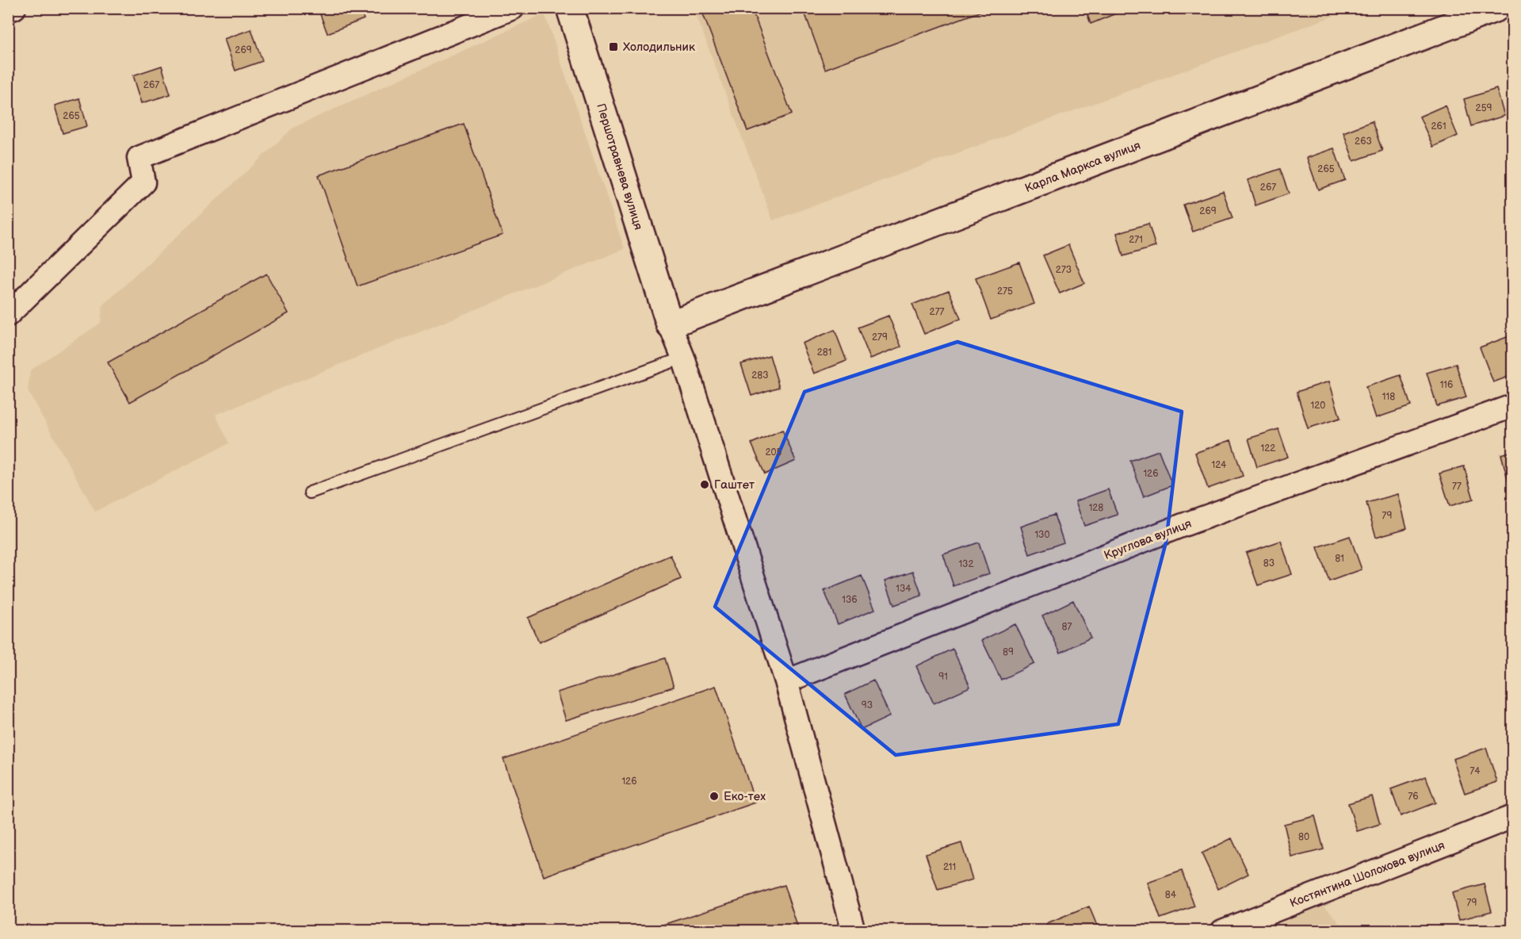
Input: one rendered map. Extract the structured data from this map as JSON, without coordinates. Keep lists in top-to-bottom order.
{
  "streets": {
    "street": [
      "Першотравнева вулиця",
      "Карла Маркса вулиця",
      "Круглова вулиця",
      "Костянтина Шолохова вулиця"
    ]
  },
  "crossings": [
    ["Першотравнева вулиця", "Карла Маркса вулиця"]
  ],
  "places": {
    "transit": ["Холодильник"],
    "other": ["Гаштет", "Еко-тех"]
  },
  "house_numbers": [
    "269",
    "267",
    "259",
    "265",
    "261",
    "263",
    "265",
    "267",
    "269",
    "271",
    "273",
    "275",
    "277",
    "279",
    "281",
    "283",
    "116",
    "118",
    "120",
    "122",
    "205",
    "124",
    "126",
    "77",
    "128",
    "79",
    "130",
    "81",
    "83",
    "132",
    "134",
    "136",
    "87",
    "89",
    "91",
    "93",
    "74",
    "126",
    "76",
    "80",
    "211",
    "84",
    "79"
  ]
}
